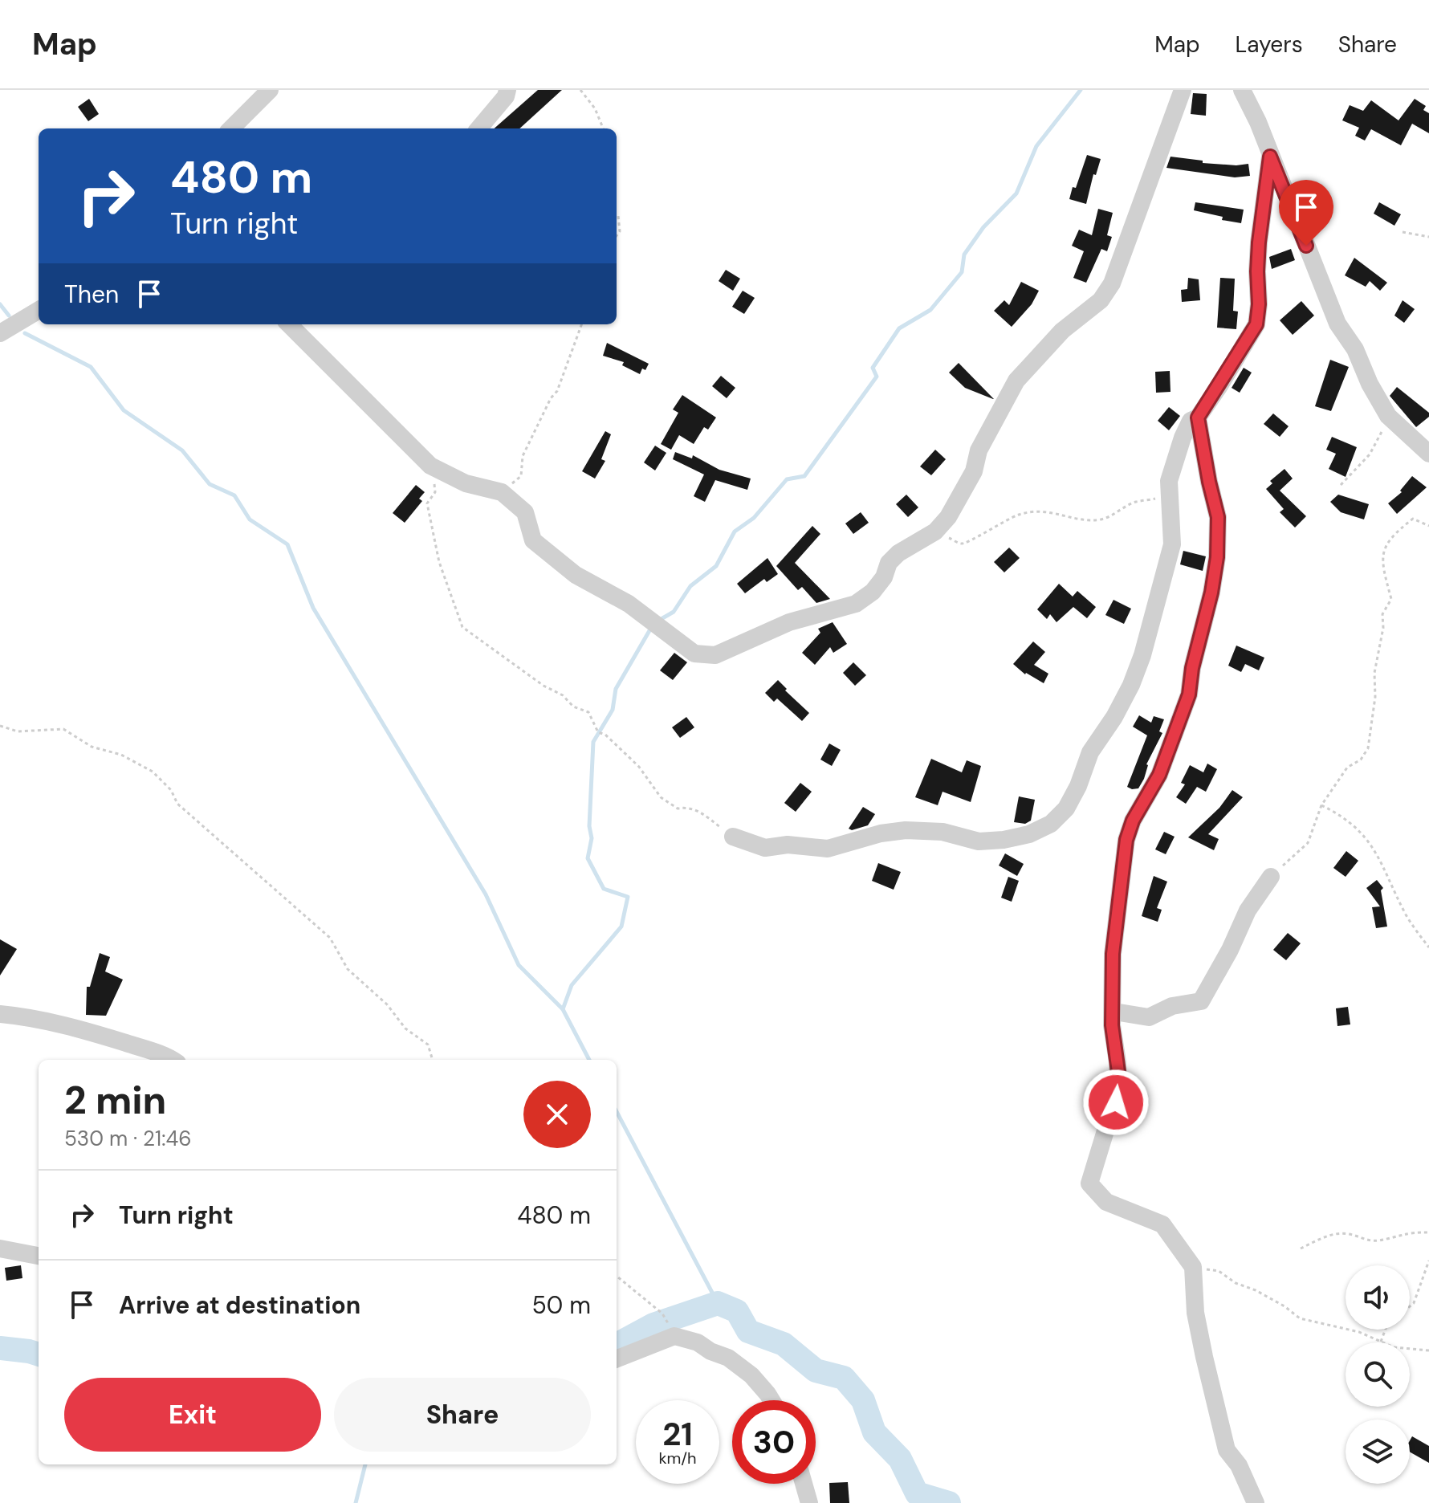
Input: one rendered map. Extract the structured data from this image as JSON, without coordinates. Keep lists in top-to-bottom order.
{
  "page": {
    "header": "Map",
    "nav": ["Map", "Layers", "Share"],
    "turn": ["480 m", "Turn right"],
    "then": "Then",
    "heading": ["2 min", "530 m · 21:46"],
    "list": [
      {
        "name": "Turn right",
        "value": "480 m"
      },
      {
        "name": "Arrive at destination",
        "value": "50 m"
      }
    ],
    "buttons": ["Exit", "Share"],
    "speed": "21 km/h",
    "limit": "30"
  }
}
